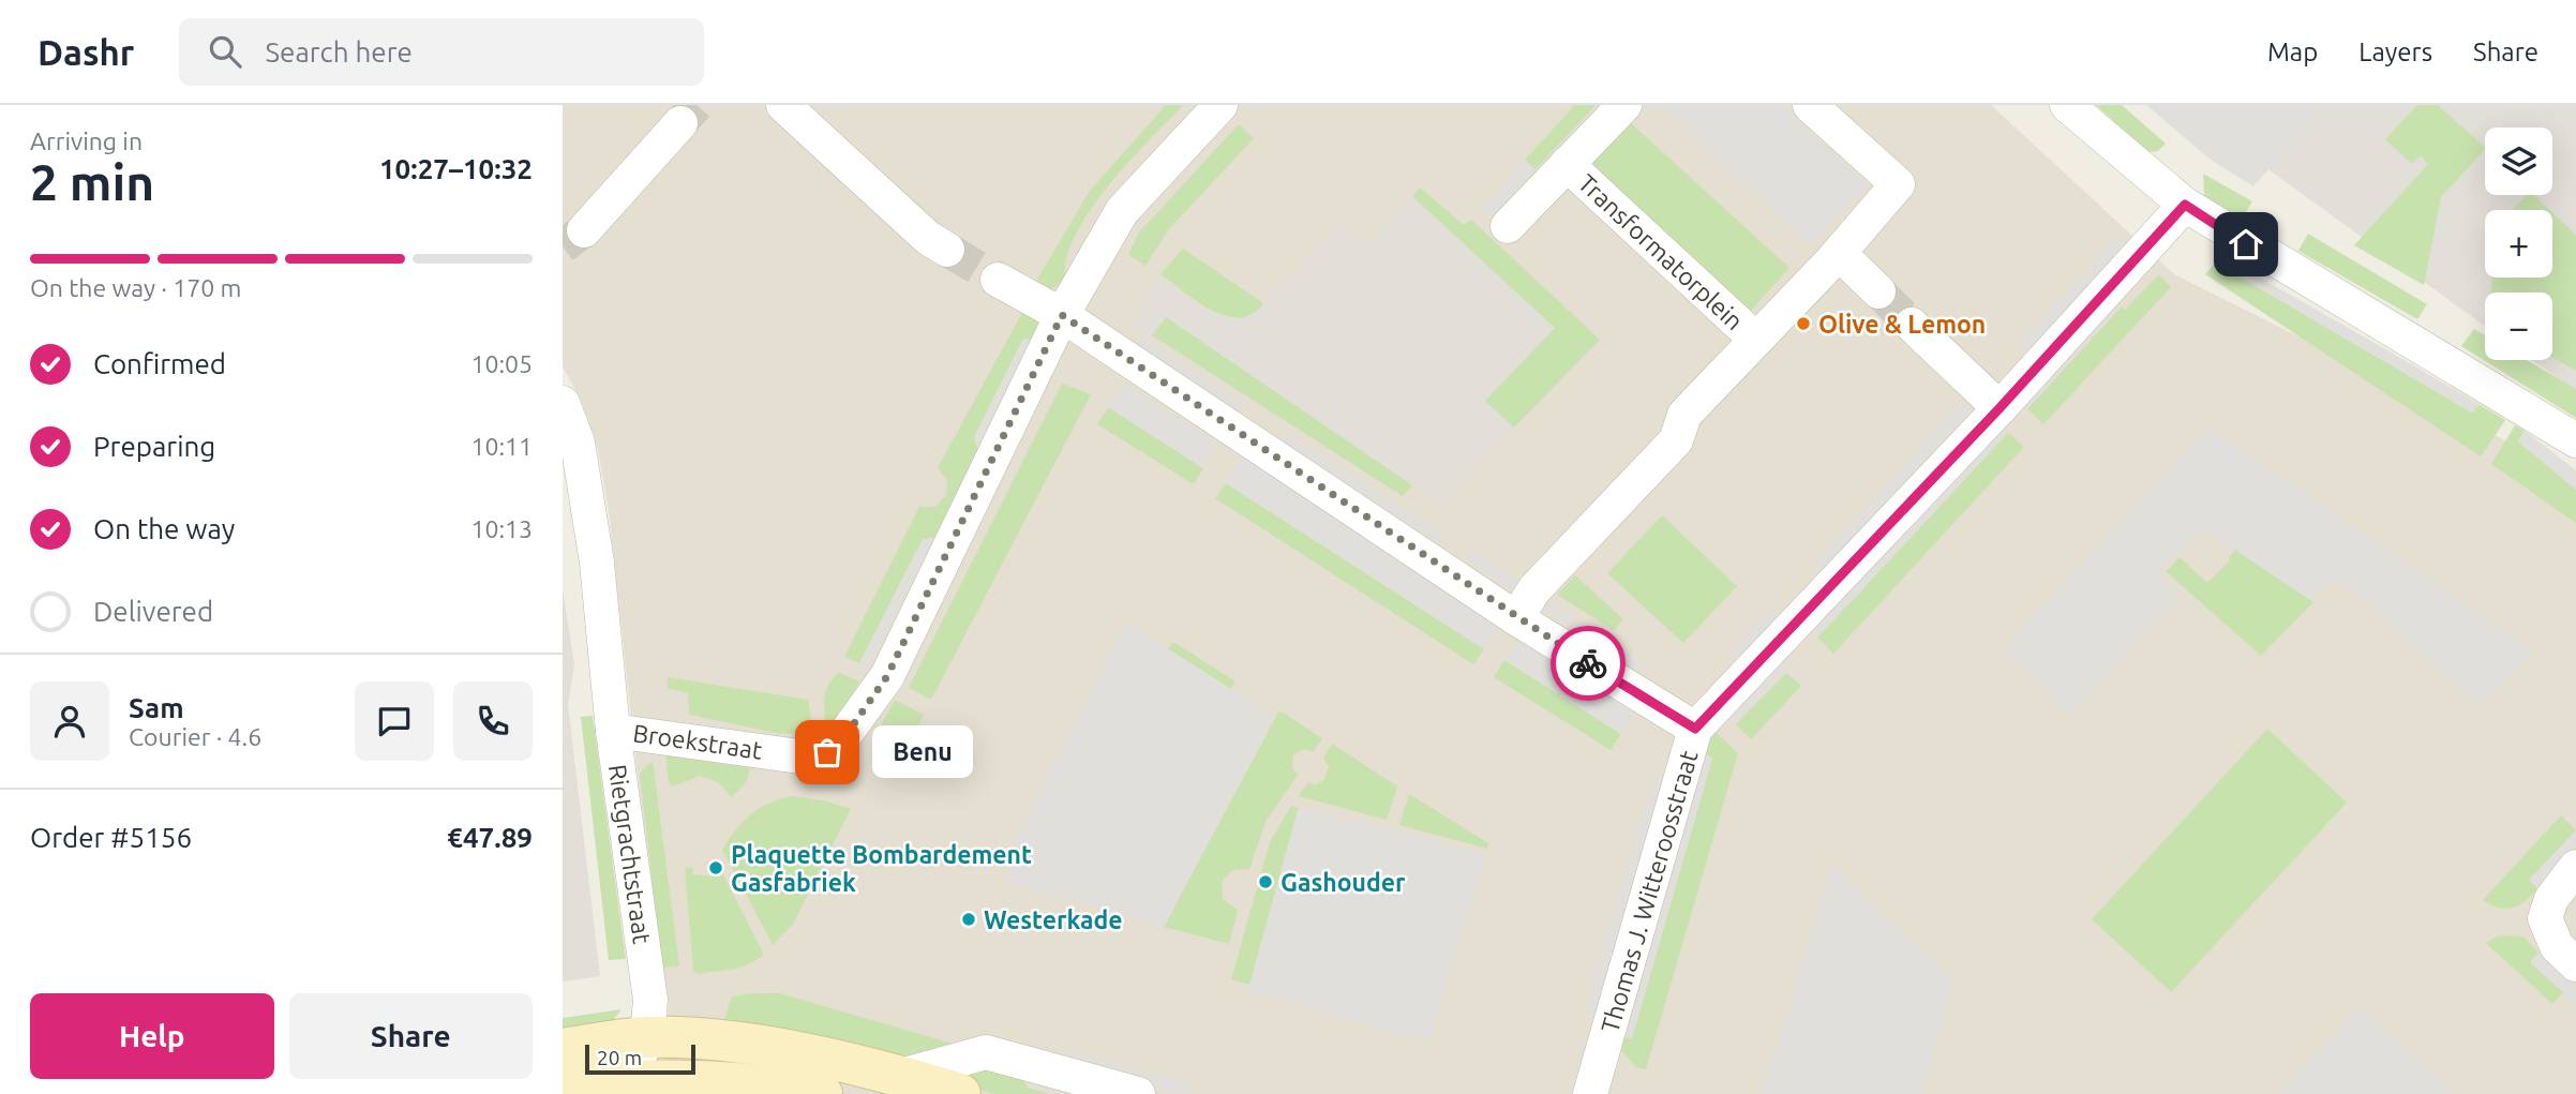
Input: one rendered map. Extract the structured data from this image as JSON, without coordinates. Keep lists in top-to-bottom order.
{
  "streets": {
    "street": [
      "Transformatorplein",
      "Broekstraat",
      "Rietgrachtstraat",
      "Thomas J. Witteroosstraat"
    ]
  },
  "crossings": [
    ["Broekstraat", "Rietgrachtstraat"]
  ],
  "places": [
    "Olive & Lemon",
    "Benu",
    "Plaquette Bombardement Gasfabriek",
    "Gashouder",
    "Westerkade"
  ],
  "scale_bar": "20 m",
  "page": {
    "header": "Dashr",
    "search": "Search here",
    "nav": ["Map", "Layers", "Share"],
    "heading": ["2 min", "Arriving in", "10:27–10:32"],
    "panel": [
      "Sam",
      "Courier · 4.6",
      "Order #5156",
      "€47.89"
    ],
    "map_buttons": ["+", "−"],
    "bar": "On the way · 170 m",
    "list": [
      ["Confirmed", "10:05"],
      ["Preparing", "10:11"],
      ["On the way", "10:13"],
      "Delivered"
    ],
    "bubble": "Benu",
    "buttons": ["Help", "Share"],
    "scale": "20 m"
  }
}
